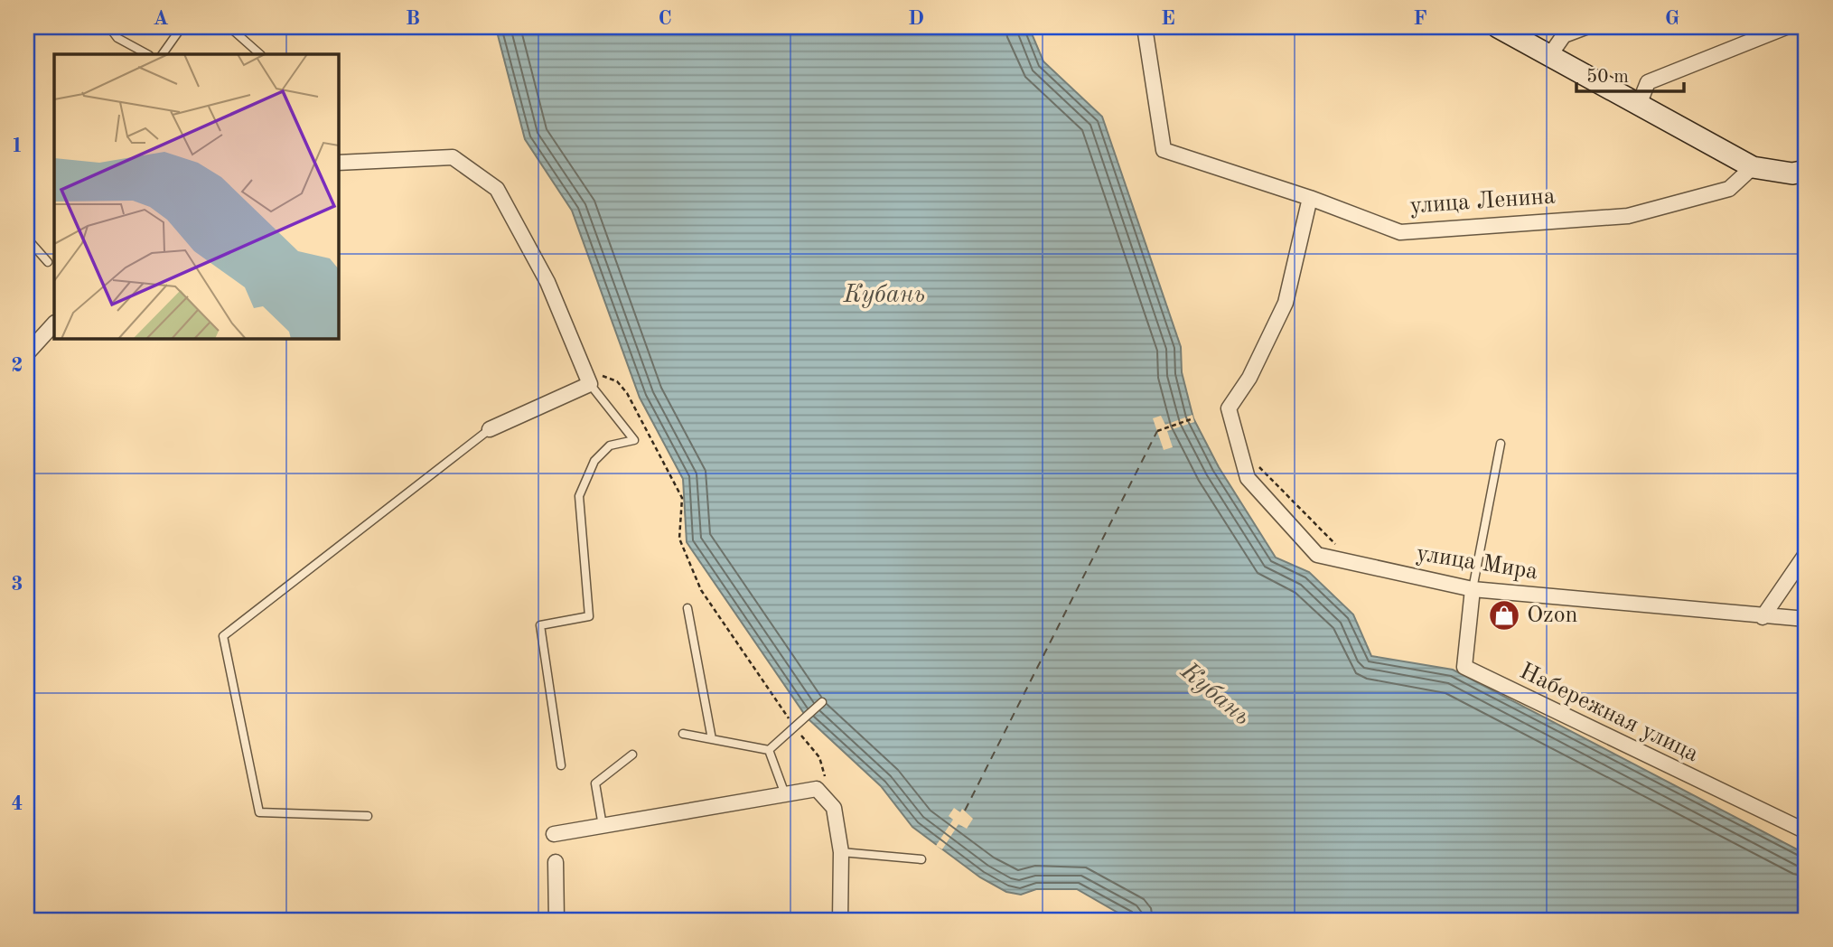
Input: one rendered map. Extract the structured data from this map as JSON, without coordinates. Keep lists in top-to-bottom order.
{
  "streets": {
    "street": ["улица Ленина", "улица Мира", "Набережная улица"]
  },
  "crossings": [
    ["улица Ленина", "улица Мира"],
    ["улица Мира", "Набережная улица"]
  ],
  "water": ["Кубань"],
  "places": {
    "shop": ["Ozon"]
  },
  "scale_bar": "50 m",
  "grid": {
    "columns": [
      "A",
      "B",
      "C",
      "D",
      "E",
      "F",
      "G"
    ],
    "rows": [
      "1",
      "2",
      "3",
      "4"
    ]
  }
}
